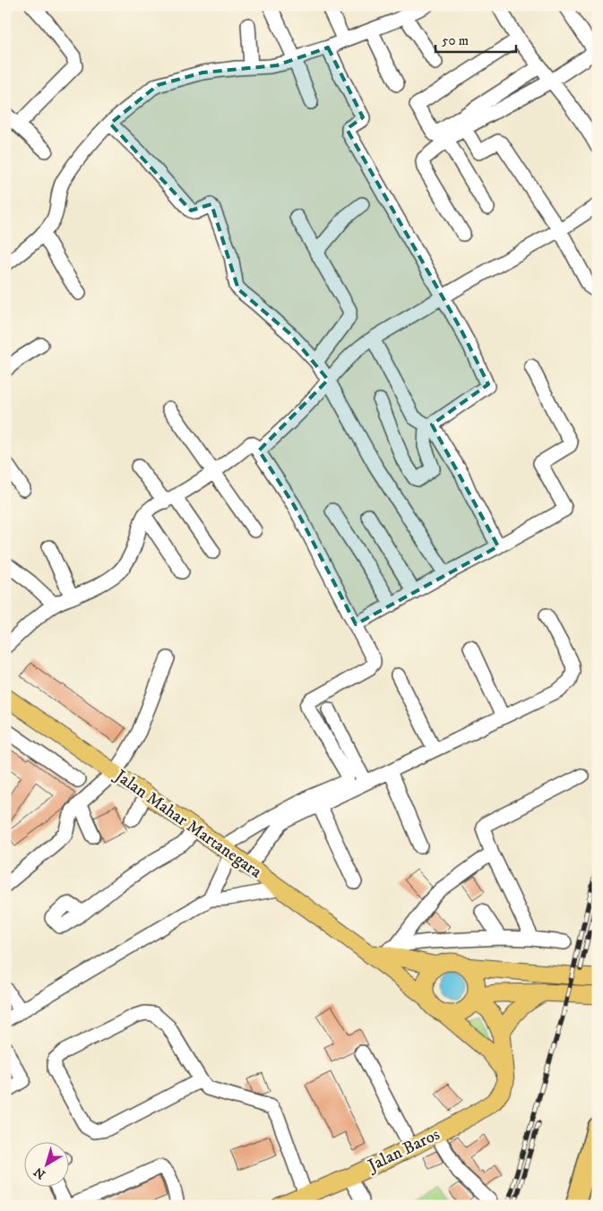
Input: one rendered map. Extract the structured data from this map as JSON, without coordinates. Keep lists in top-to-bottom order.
{
  "streets": {
    "main road": ["Jalan Mahar Martanegara", "Jalan Baros"]
  },
  "crossings": [
    ["Jalan Mahar Martanegara", "Jalan Baros"]
  ],
  "scale_bar": "50 m",
  "north": "bottom left"
}
